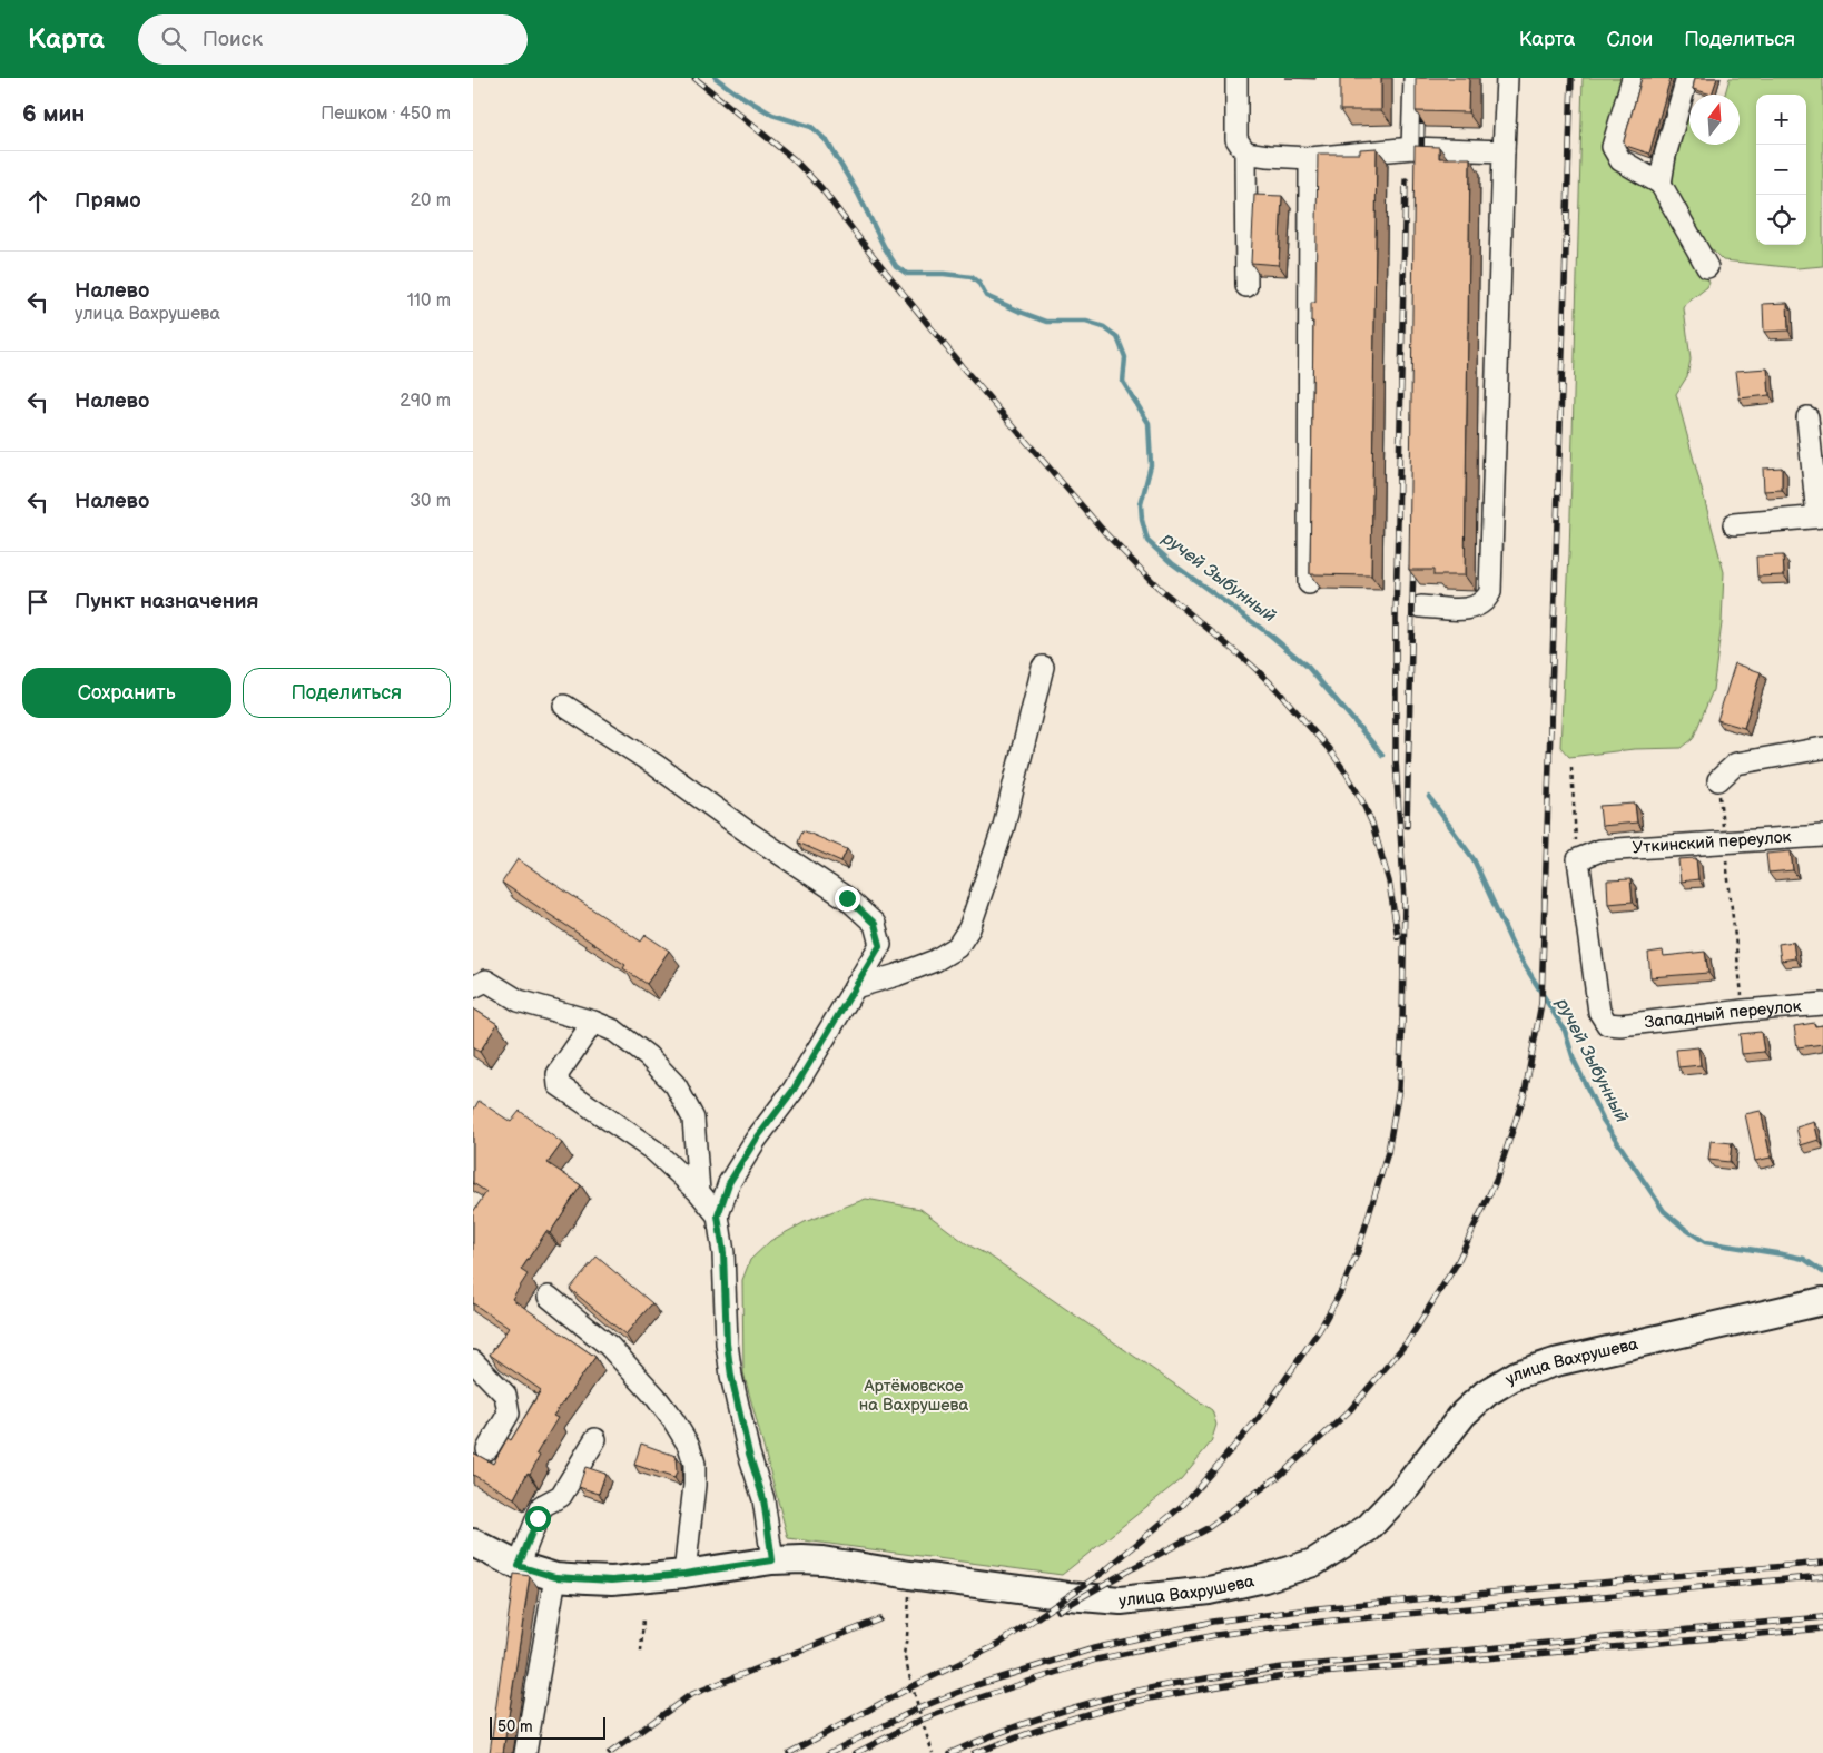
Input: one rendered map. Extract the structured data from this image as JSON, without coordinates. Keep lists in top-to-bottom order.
{
  "streets": {
    "main road": ["улица Вахрушева"],
    "street": ["Уткинский переулок", "Западный переулок"]
  },
  "crossings": [
    ["Уткинский переулок", "Западный переулок"]
  ],
  "water": ["ручей Зыбунный"],
  "parks": ["Артёмовское на Вахрушева"],
  "scale_bar": "50 m",
  "north": "top",
  "page": {
    "header": "Карта",
    "search": "Поиск",
    "nav": ["Карта", "Слои", "Поделиться"],
    "heading": ["6 мин", "Пешком · 450 m"],
    "map_buttons": ["+", "−"],
    "list": [
      ["Прямо", "20 m"],
      ["Налево", "улица Вахрушева", "110 m"],
      ["Налево", "290 m"],
      ["Налево", "30 m"],
      "Пункт назначения"
    ],
    "buttons": ["Сохранить", "Поделиться"],
    "scale": "50 m"
  }
}
